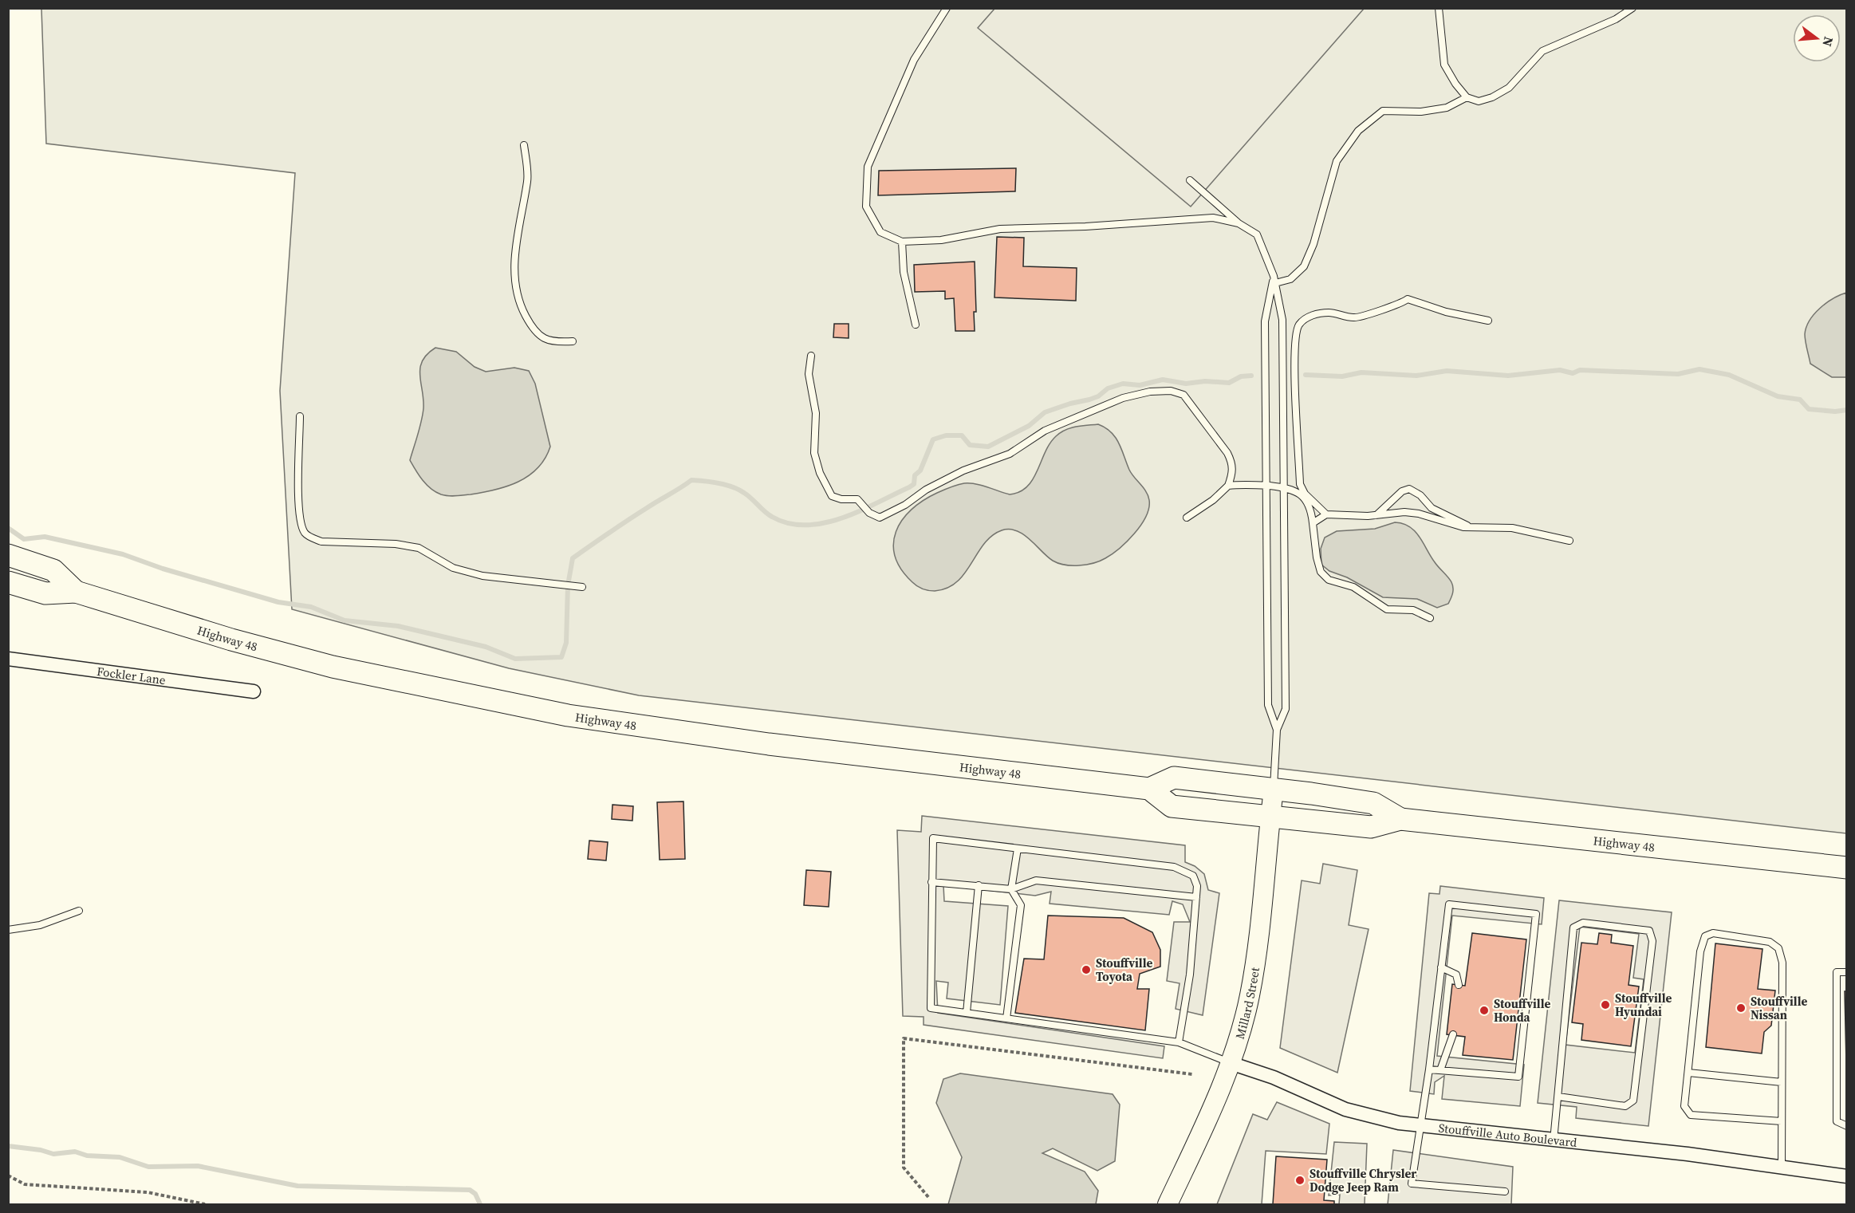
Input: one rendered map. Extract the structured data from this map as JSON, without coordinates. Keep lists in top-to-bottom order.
{
  "streets": {
    "main road": ["Highway 48"],
    "street": ["Fockler Lane", "Millard Street", "Stouffville Auto Boulevard"]
  },
  "crossings": [
    ["Highway 48", "Millard Street"],
    ["Millard Street", "Stouffville Auto Boulevard"]
  ],
  "places": [
    "Stouffville Toyota",
    "Stouffville Hyundai",
    "Stouffville Nissan",
    "Stouffville Honda",
    "Stouffville Chrysler Dodge Jeep Ram"
  ],
  "north": "right"
}
